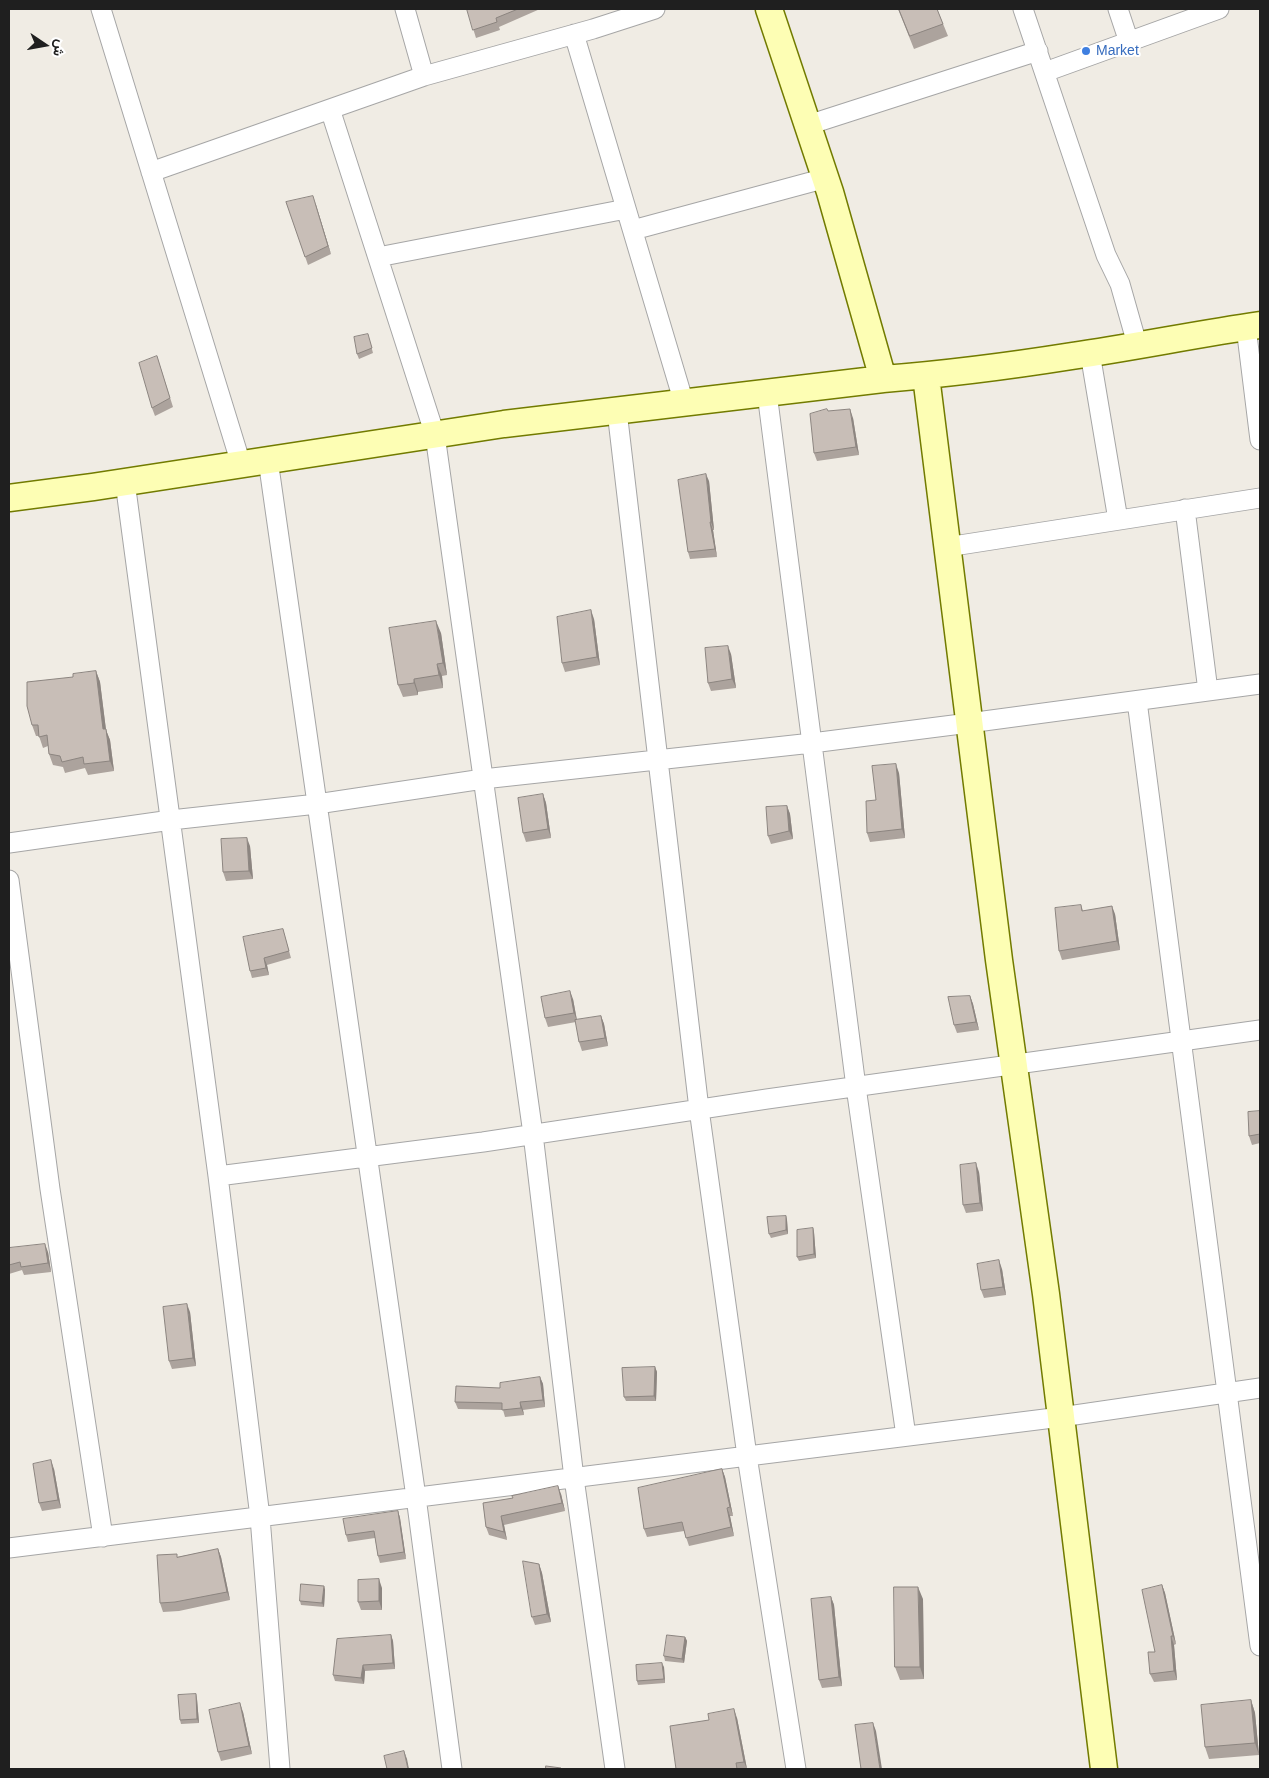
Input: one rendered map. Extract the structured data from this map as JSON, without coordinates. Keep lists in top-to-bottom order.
{
  "places": ["Market"],
  "north": "right"
}
